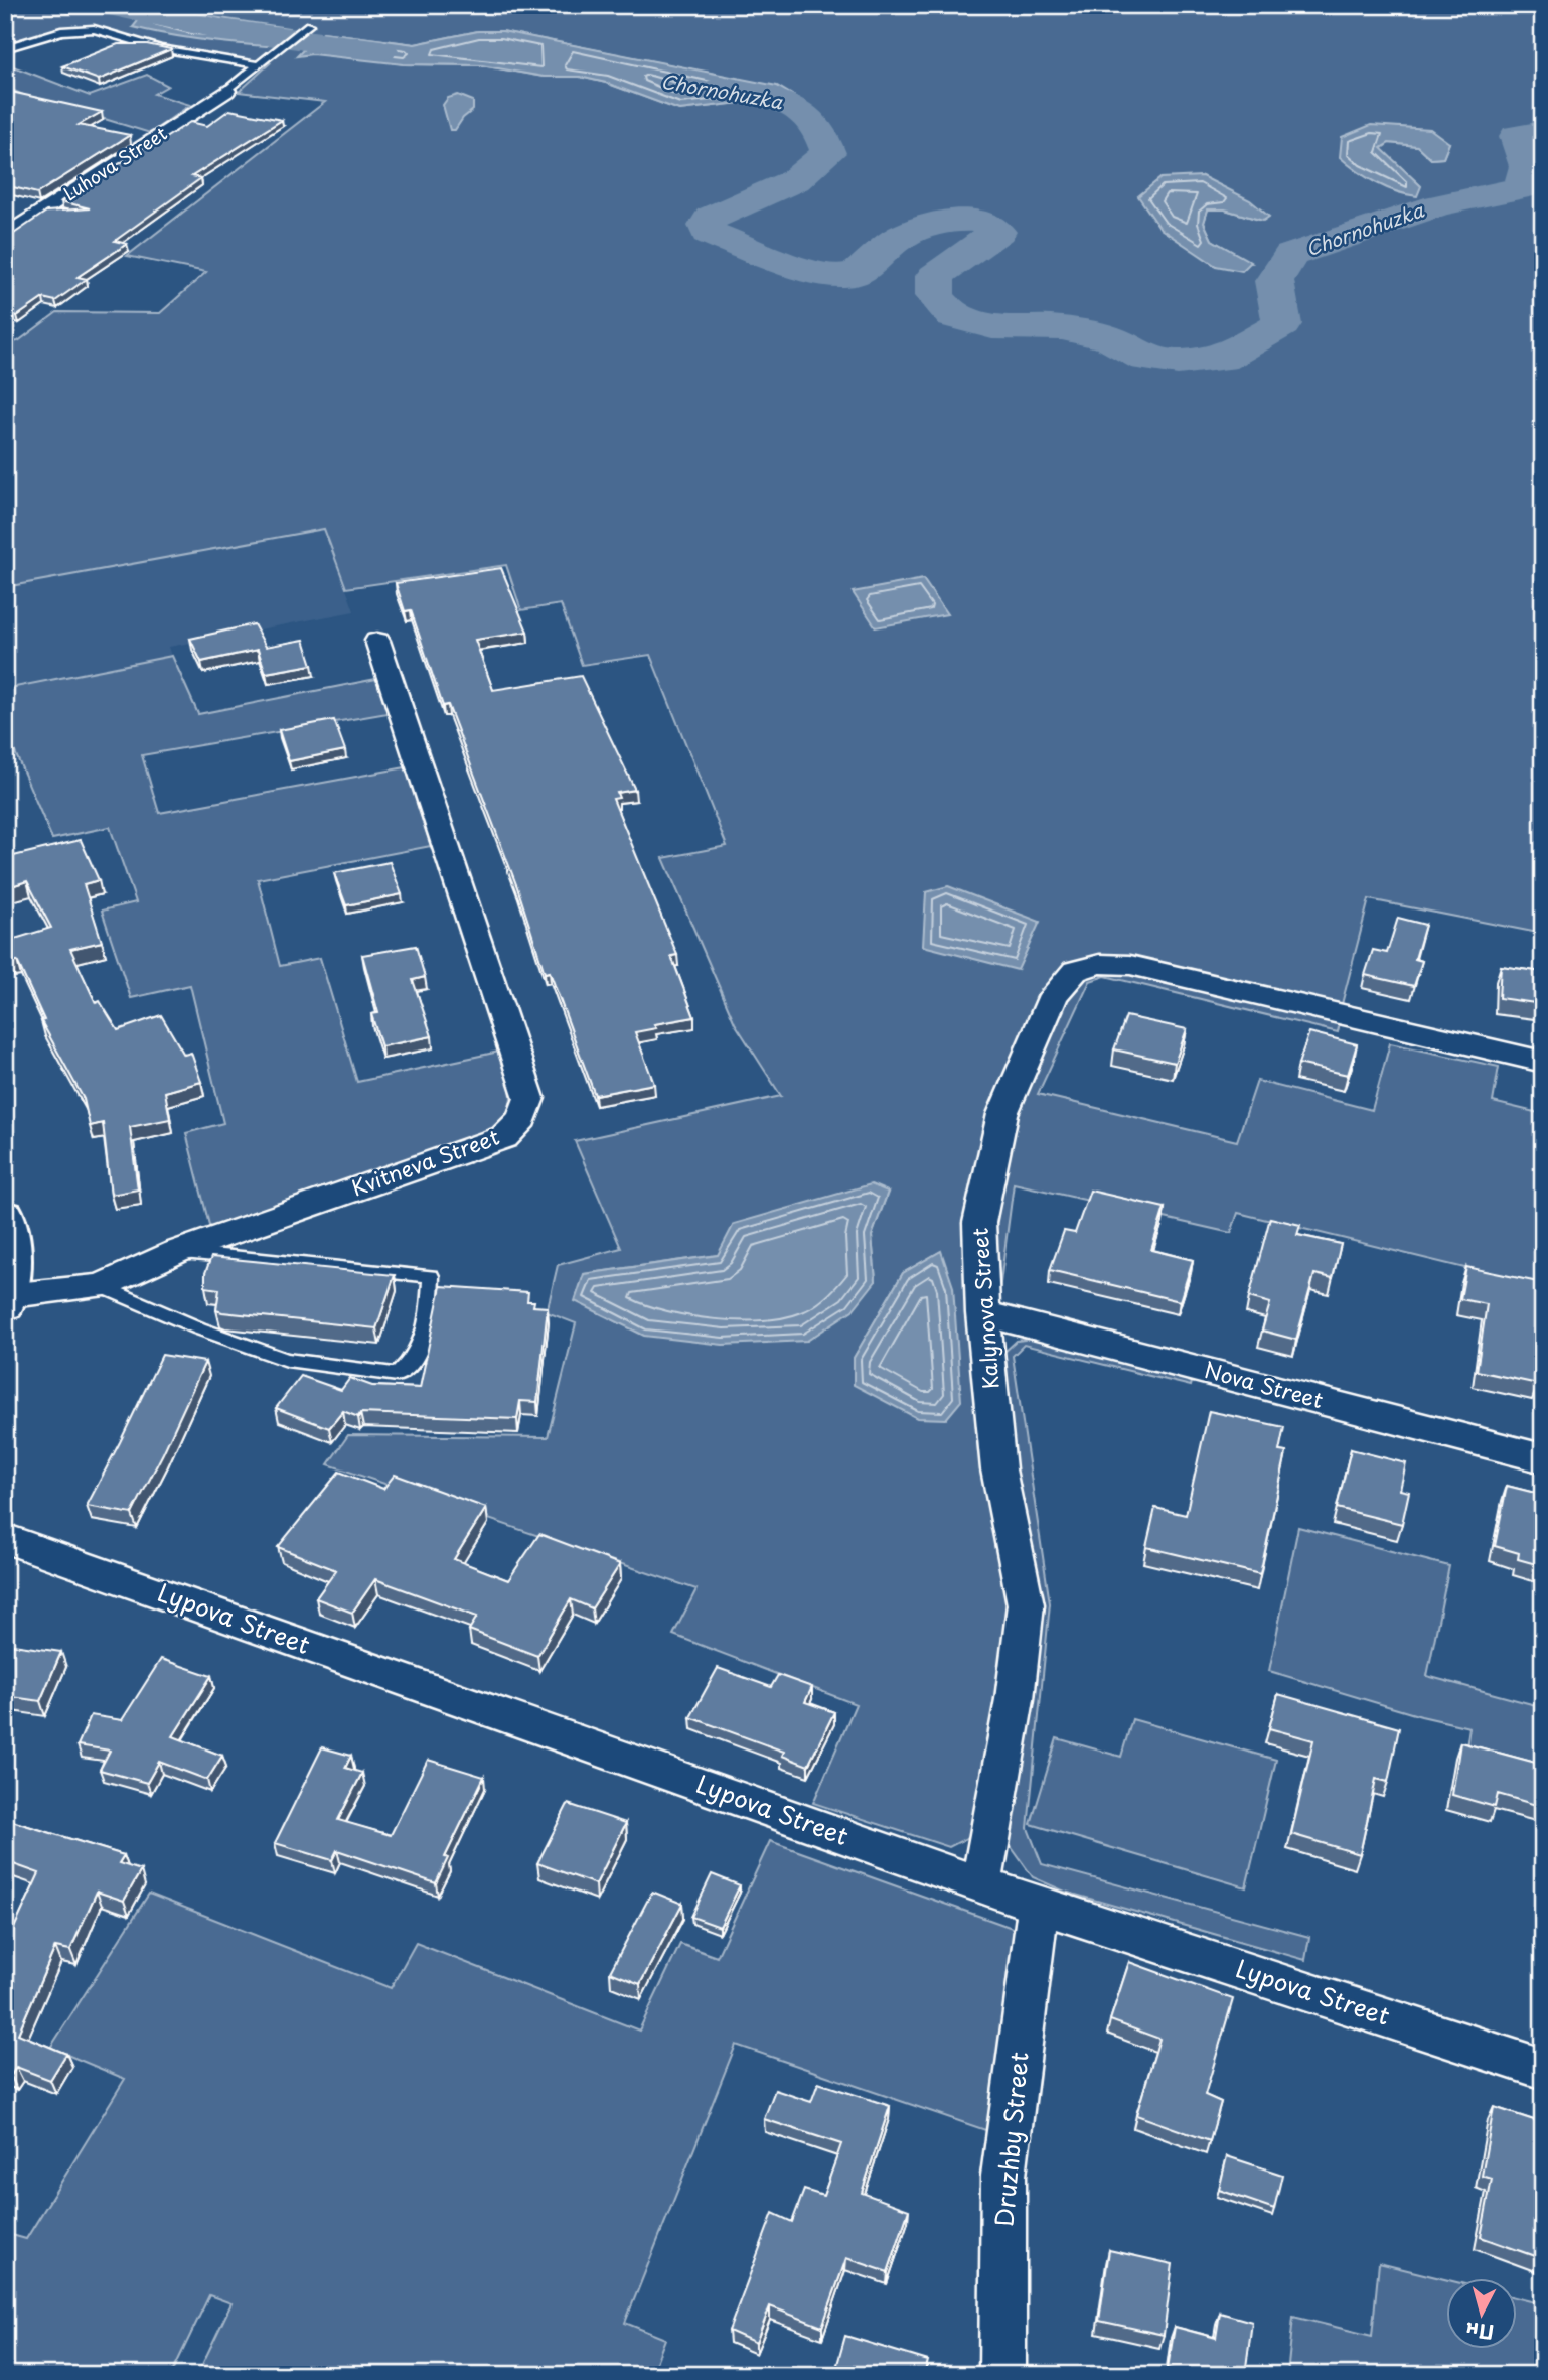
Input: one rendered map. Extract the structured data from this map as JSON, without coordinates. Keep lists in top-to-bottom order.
{
  "streets": {
    "street": [
      "Luhova Street",
      "Kvitneva Street",
      "Kalynova Street",
      "Nova Street",
      "Lypova Street",
      "Druzhby Street"
    ]
  },
  "crossings": [
    ["Kalynova Street", "Nova Street"],
    ["Kalynova Street", "Lypova Street"],
    ["Lypova Street", "Druzhby Street"]
  ],
  "water": ["Chornohuzka"],
  "north": "bottom"
}
